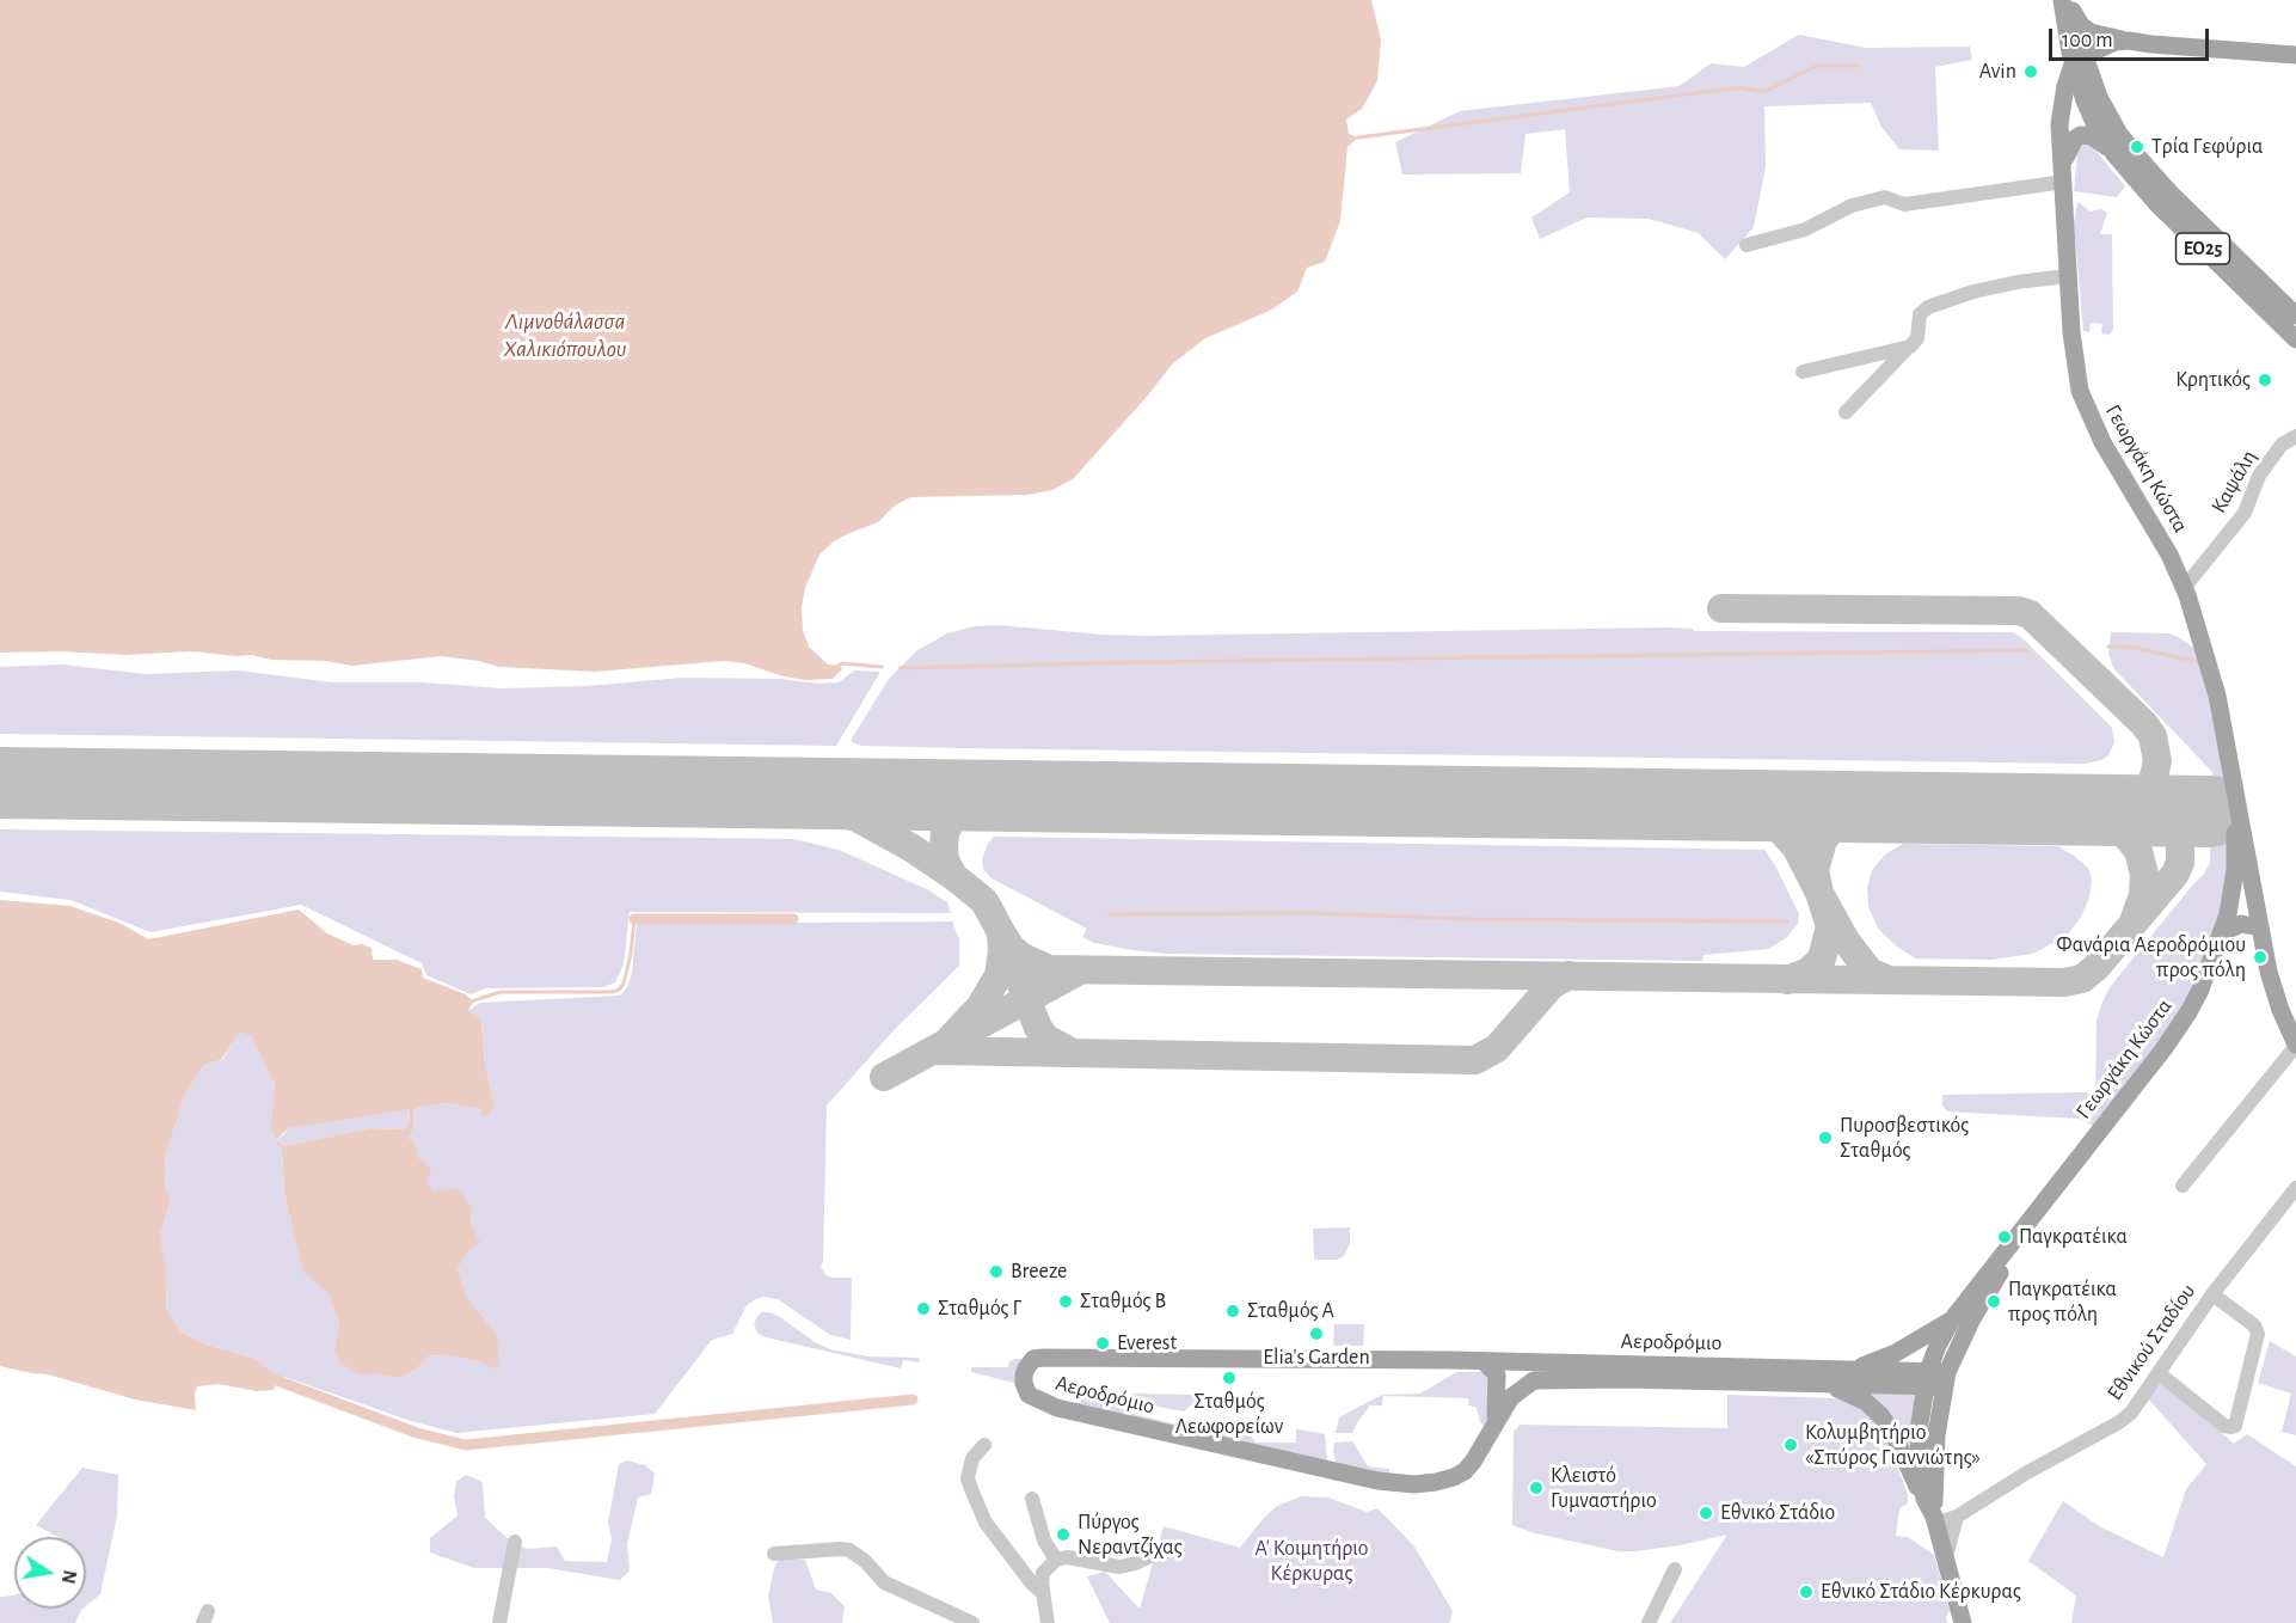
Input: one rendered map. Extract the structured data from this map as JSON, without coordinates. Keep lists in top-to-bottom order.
{
  "streets": {
    "main road": ["ΕΟ25", "Γεωργάκη Κώστα", "Αεροδρόμιο"],
    "street": ["Καψάλη", "Εθνικού Σταδίου"]
  },
  "crossings": [
    ["ΕΟ25", "Γεωργάκη Κώστα"],
    ["Γεωργάκη Κώστα", "Καψάλη"],
    ["Γεωργάκη Κώστα", "Αεροδρόμιο"],
    ["Γεωργάκη Κώστα", "Εθνικού Σταδίου"]
  ],
  "water": ["Λιμνοθάλασσα Χαλικιόπουλου"],
  "parks": ["Α' Κοιμητήριο Κέρκυρας"],
  "places": [
    "Avin",
    "Τρία Γεφύρια",
    "Κρητικός",
    "Φανάρια Αεροδρόμιου προς πόλη",
    "Πυροσβεστικός Σταθμός",
    "Παγκρατέικα",
    "Breeze",
    "Σταθμός B",
    "Παγκρατέικα προς πόλη",
    "Σταθμός Γ",
    "Σταθμός Α",
    "Elia's Garden",
    "Everest",
    "Σταθμός Λεωφορείων",
    "Κολυμβητήριο «Σπύρος Γιαννιώτης»",
    "Κλειστό Γυμναστήριο",
    "Εθνικό Στάδιο",
    "Πύργος Νεραντζίχας",
    "Εθνικό Στάδιο Κέρκυρας"
  ],
  "scale_bar": "100 m",
  "north": "right"
}
